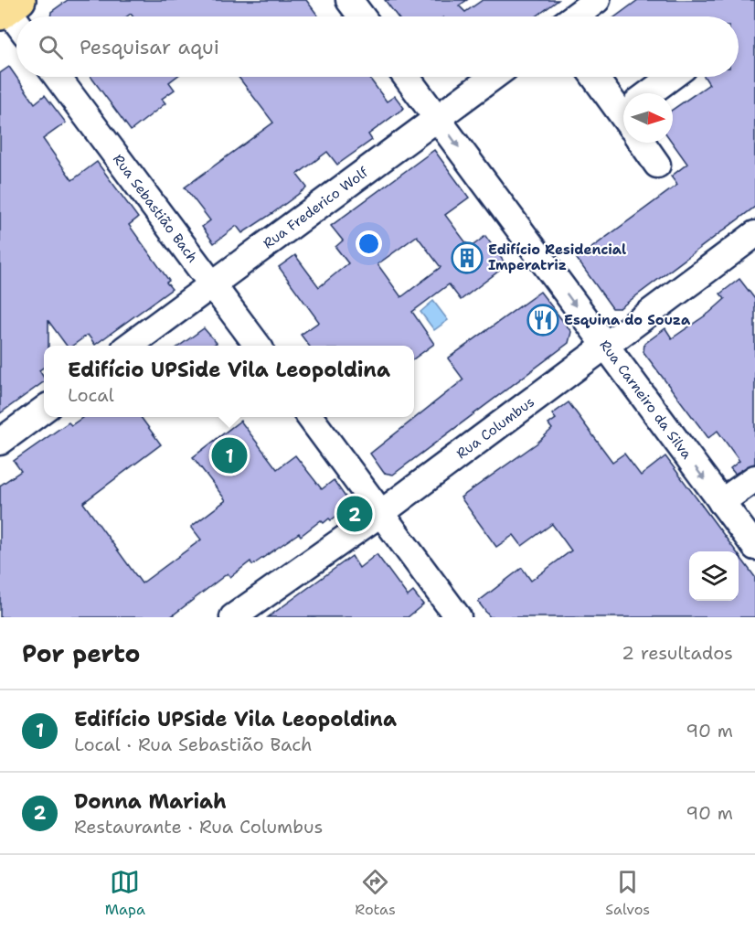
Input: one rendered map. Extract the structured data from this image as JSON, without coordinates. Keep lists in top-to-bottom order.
{
  "streets": {
    "street": [
      "Rua Sebastião Bach",
      "Rua Frederico Wolf",
      "Rua Carneiro da Silva",
      "Rua Columbus"
    ]
  },
  "crossings": [
    ["Rua Sebastião Bach", "Rua Frederico Wolf"],
    ["Rua Frederico Wolf", "Rua Carneiro da Silva"],
    ["Rua Carneiro da Silva", "Rua Columbus"]
  ],
  "one_way": ["Rua Carneiro da Silva"],
  "places": {
    "building": ["Edifício Residencial Imperatriz"],
    "restaurant": ["Esquina do Souza"]
  },
  "north": "right",
  "page": {
    "search": "Pesquisar aqui",
    "popup": ["Edifício UPSide Vila Leopoldina", "Local"],
    "pins": ["1", "2"],
    "heading": ["Por perto", "2 resultados"],
    "list": [
      {
        "mark": "1",
        "name": "Edifício UPSide Vila Leopoldina",
        "note": "Local · Rua Sebastião Bach",
        "value": "90 m"
      },
      {
        "mark": "2",
        "name": "Donna Mariah",
        "note": "Restaurante · Rua Columbus",
        "value": "90 m"
      }
    ],
    "nav": ["Mapa", "Rotas", "Salvos"]
  }
}
